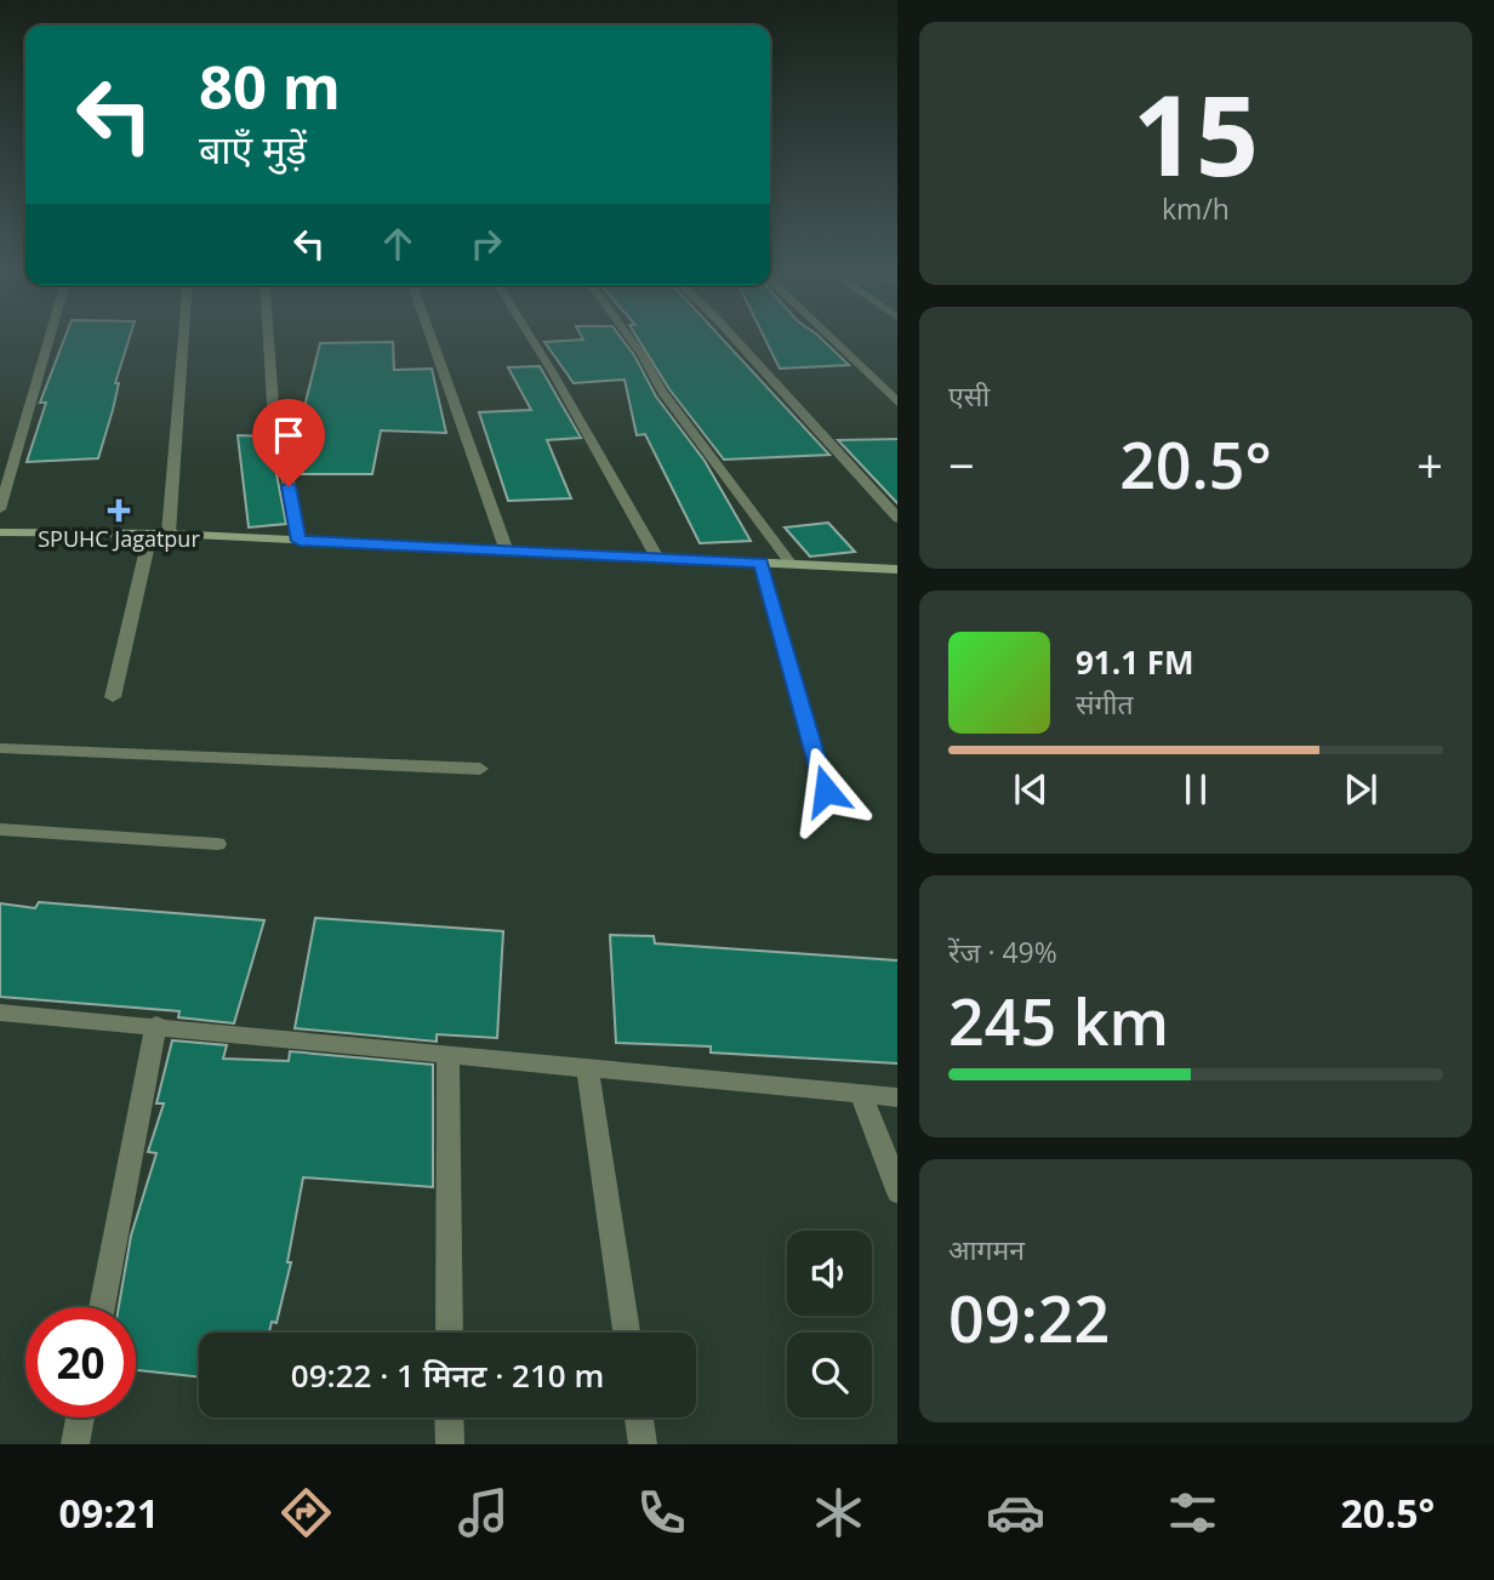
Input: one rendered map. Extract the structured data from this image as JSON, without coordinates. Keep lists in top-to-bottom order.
{
  "places": {
    "health": ["SPUHC Jagatpur"]
  },
  "page": {
    "tile": [
      ["15", "km/h"],
      "एसी",
      ["रेंज · 49%", "245 km"],
      ["आगमन", "09:22"]
    ],
    "turn": ["80 m", "बाएँ मुड़ें"],
    "heat": ["−", "20.5°", "+"],
    "song": ["91.1 FM", "संगीत"],
    "limit": "20",
    "trip": "09:22 · 1 मिनट · 210 m",
    "tabs": ["09:21", "20.5°"]
  }
}
